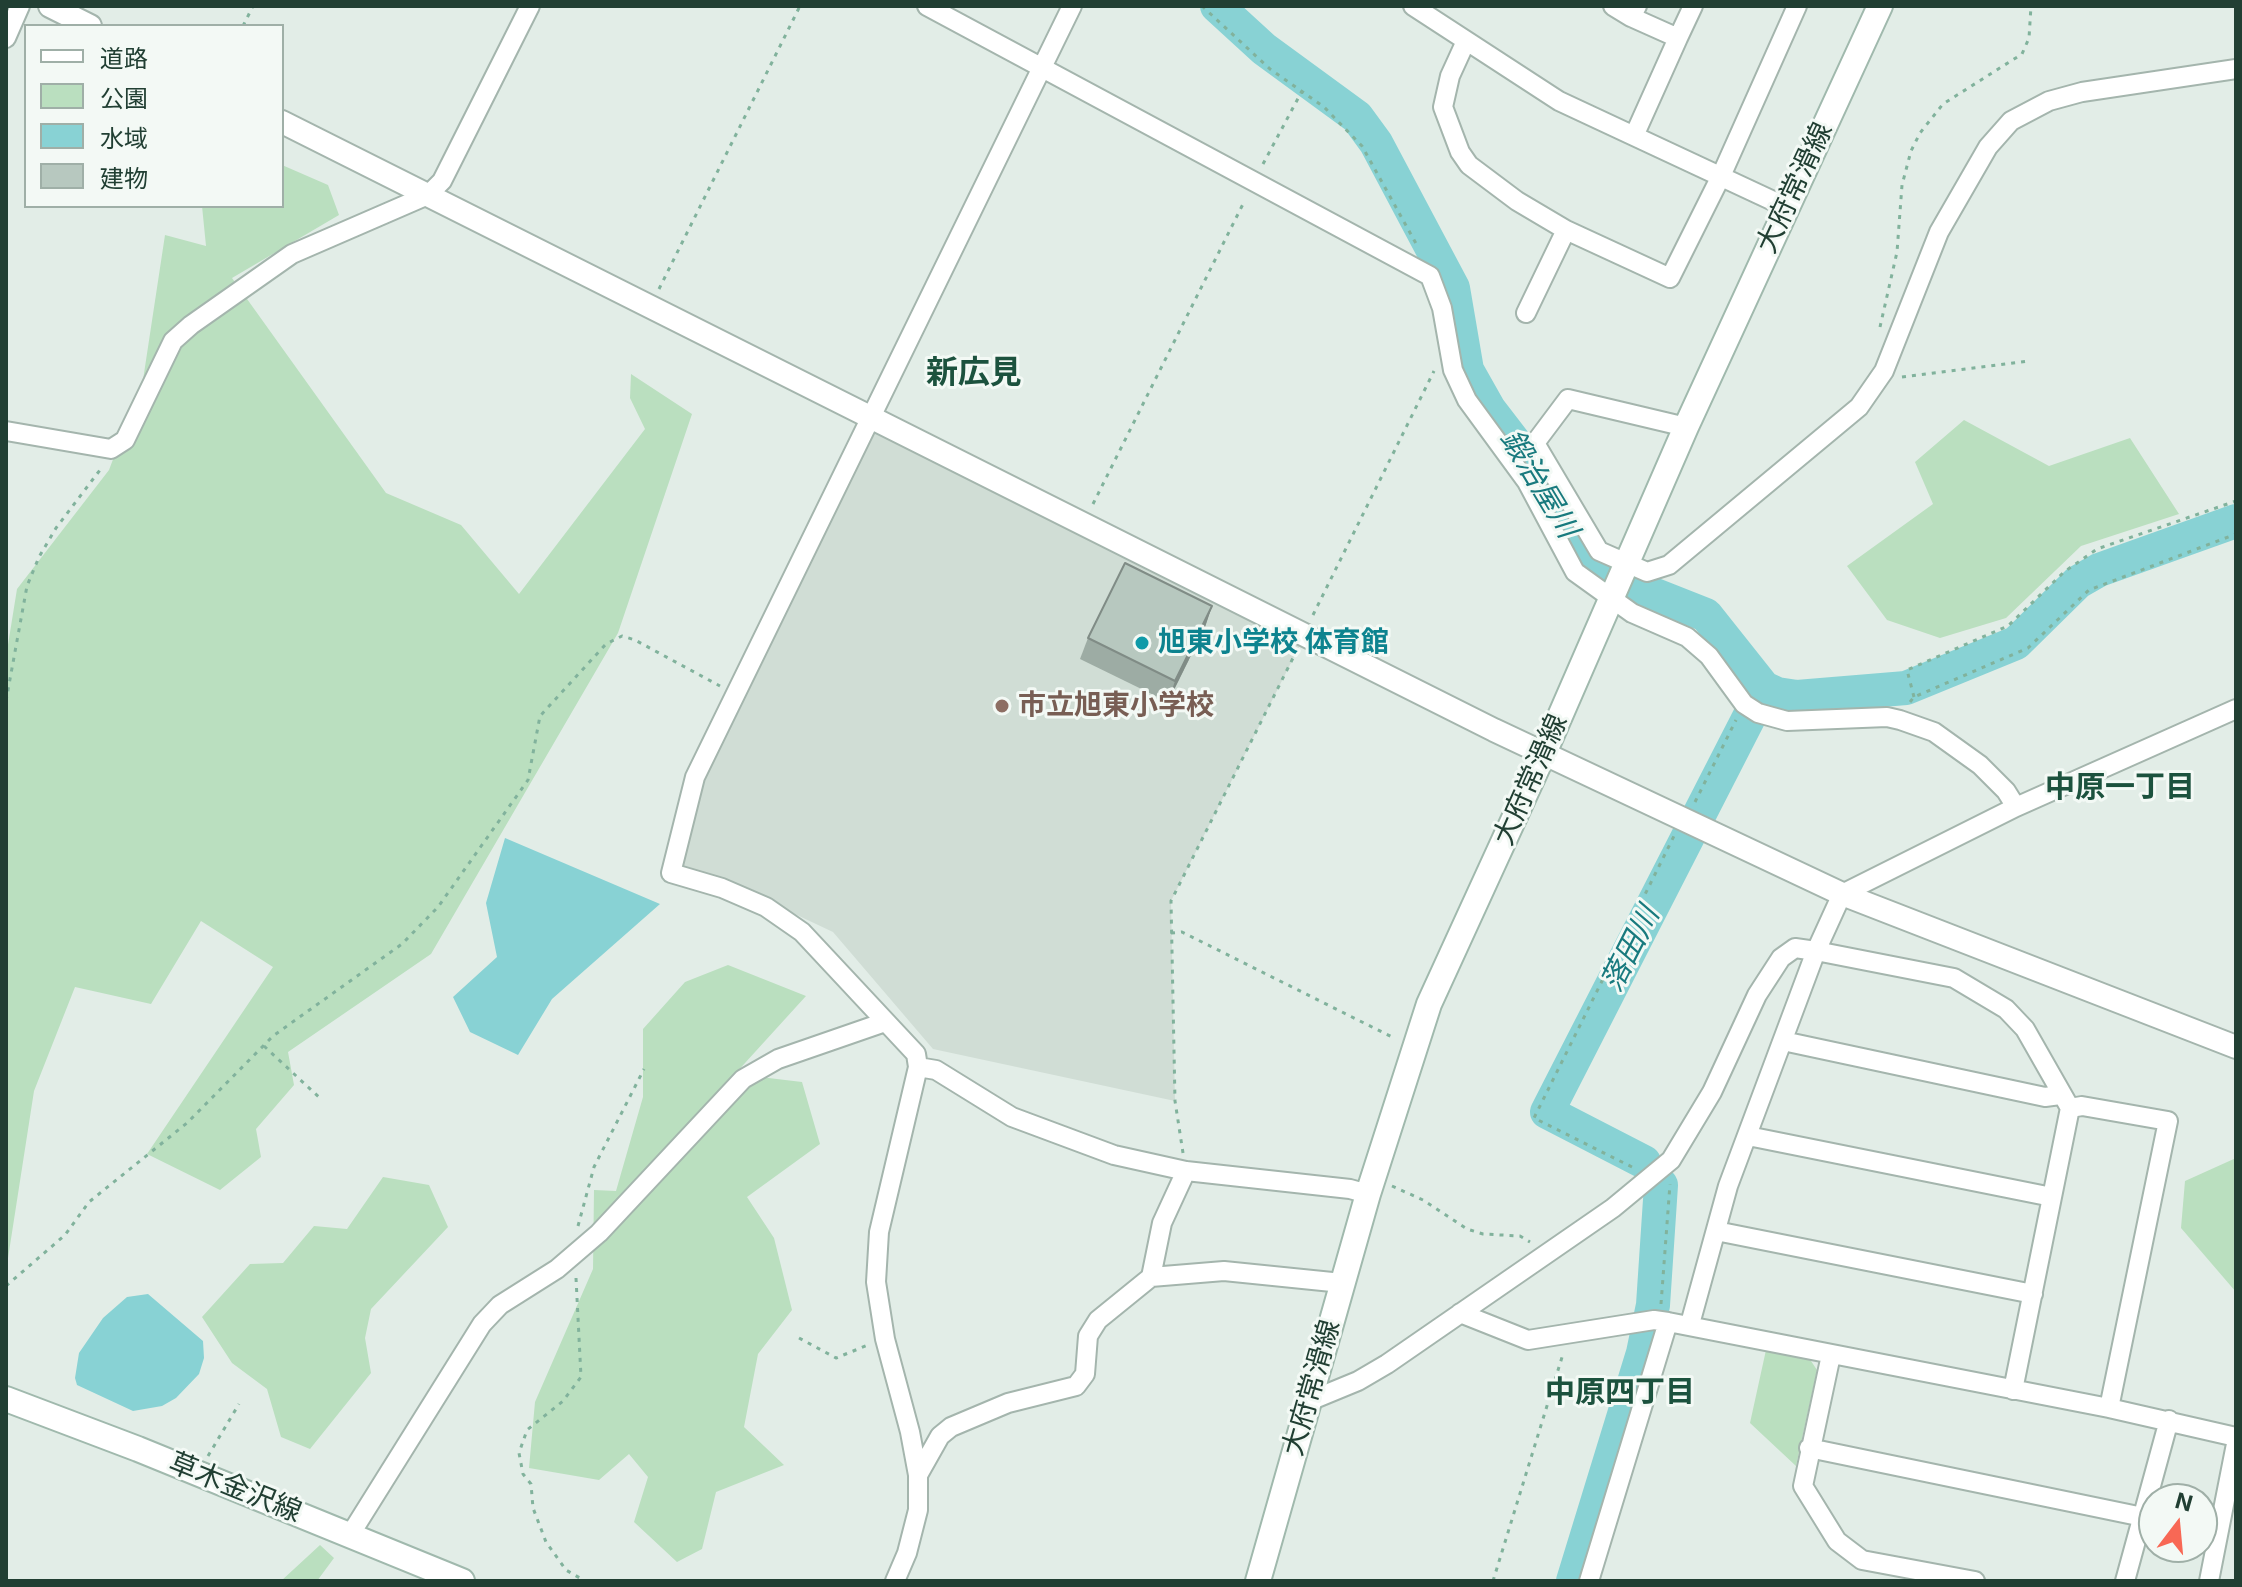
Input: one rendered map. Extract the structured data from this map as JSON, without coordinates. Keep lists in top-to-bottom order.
{
  "streets": {
    "main road": ["大府常滑線", "草木金沢線"]
  },
  "districts": ["新広見", "中原一丁目", "中原四丁目"],
  "water": ["鍛治屋川", "落田川"],
  "places": ["旭東小学校 体育館", "市立旭東小学校"],
  "legend": [
    "道路",
    "公園",
    "水域",
    "建物"
  ],
  "north": "top"
}
